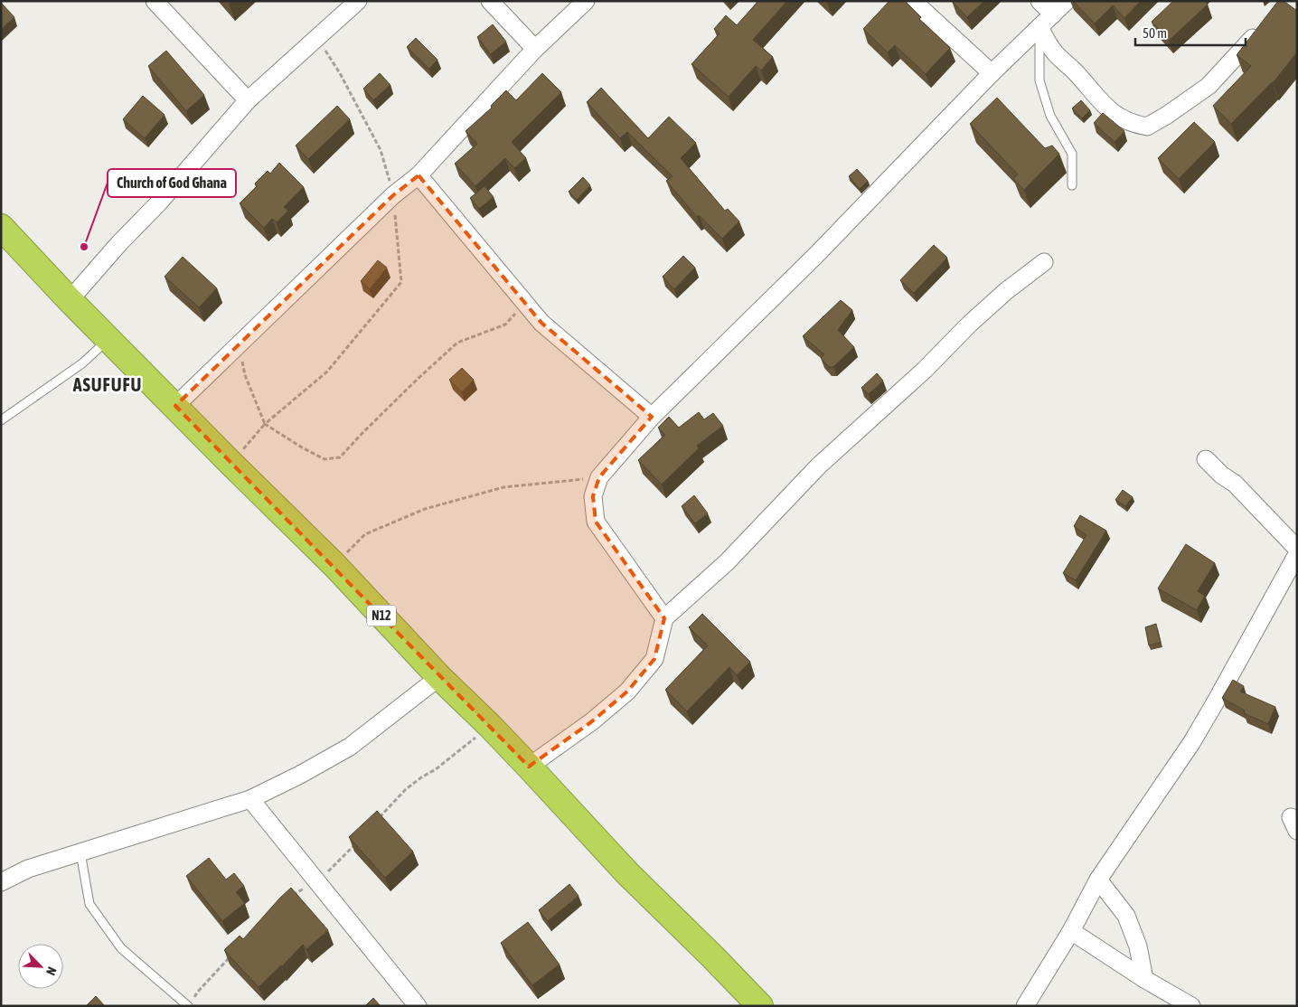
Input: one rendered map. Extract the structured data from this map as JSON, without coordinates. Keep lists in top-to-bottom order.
{
  "streets": {
    "highway": ["N12"]
  },
  "districts": ["ASUFUFU"],
  "places": ["Church of God Ghana"],
  "scale_bar": "50 m",
  "north": "bottom right"
}
